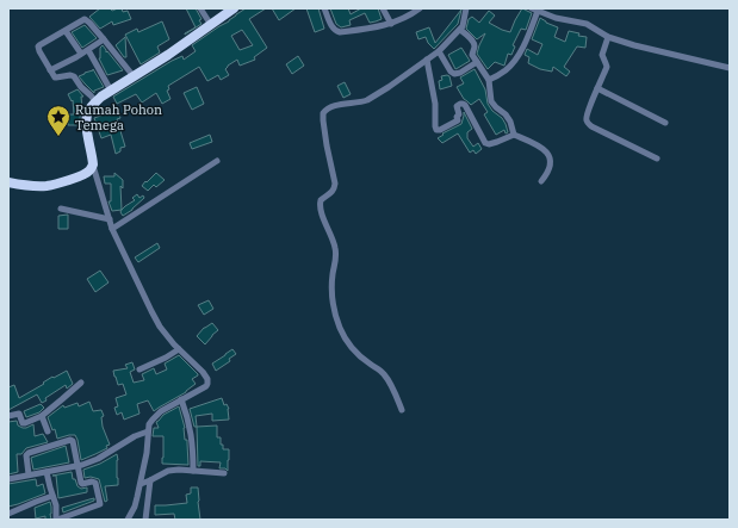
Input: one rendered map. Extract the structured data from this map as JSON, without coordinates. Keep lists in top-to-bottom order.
{
  "places": {
    "place": ["Rumah Pohon Temega"]
  }
}
